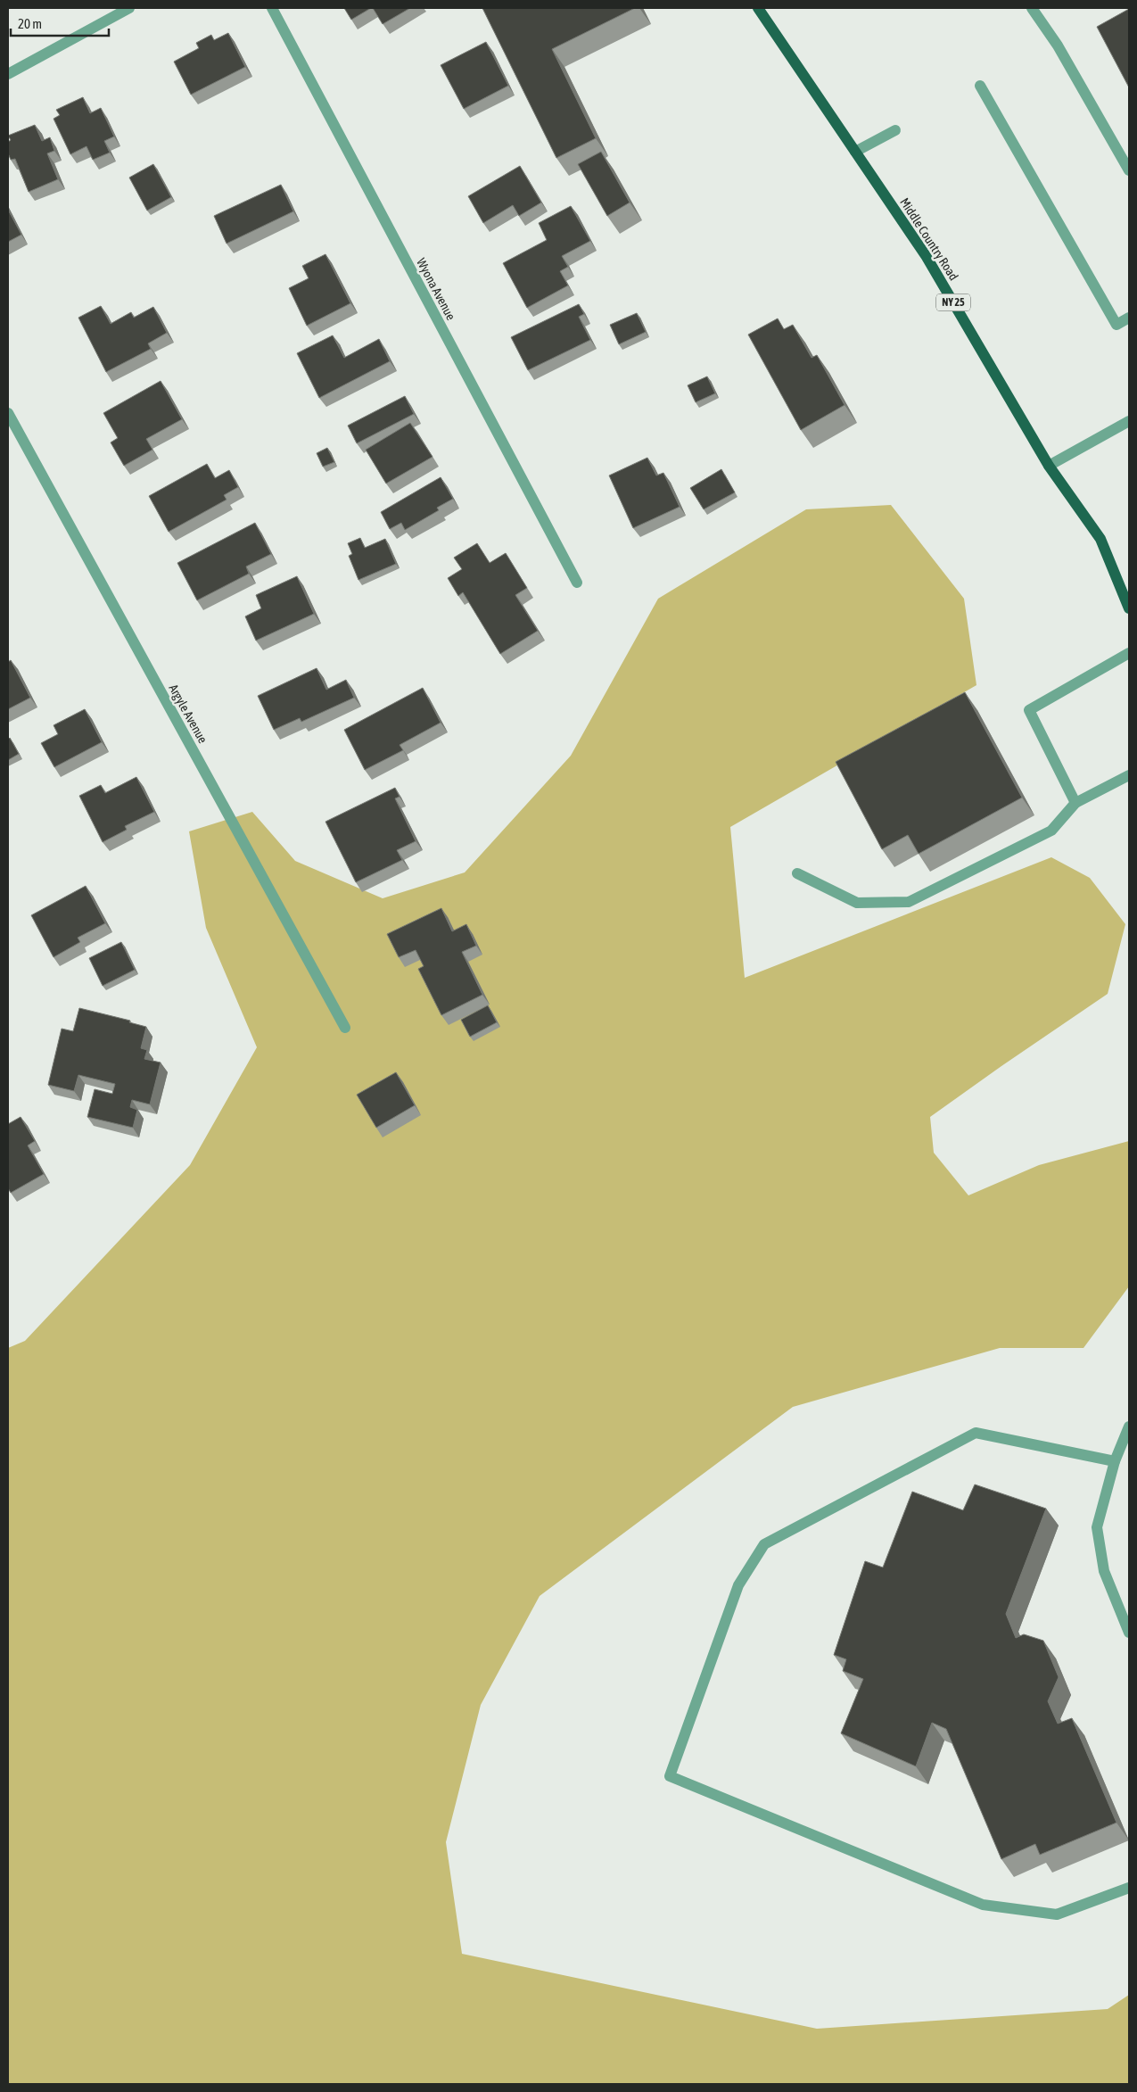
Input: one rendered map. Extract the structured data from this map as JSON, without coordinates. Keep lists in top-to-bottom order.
{
  "streets": {
    "main road": ["Middle Country Road", "NY 25"],
    "street": ["Wyona Avenue", "Argyle Avenue"]
  },
  "scale_bar": "20 m"
}
